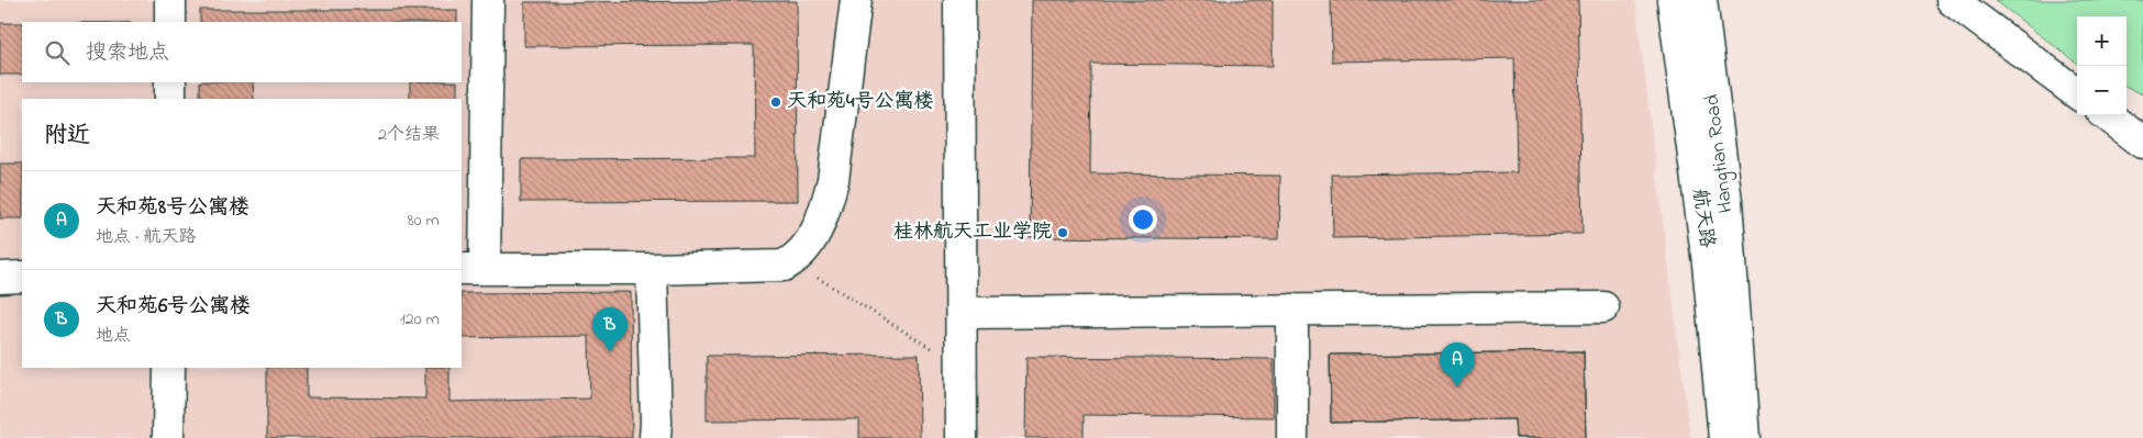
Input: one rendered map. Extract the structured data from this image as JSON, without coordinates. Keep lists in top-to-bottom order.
{
  "streets": {
    "main road": ["Hangtian Road", "航天路"]
  },
  "places": ["天和苑4号公寓楼", "桂林航天工业学院"],
  "page": {
    "map_buttons": ["+", "−"],
    "search": "搜索地点",
    "heading": ["附近", "2个结果"],
    "list": [
      {
        "mark": "A",
        "name": "天和苑8号公寓楼",
        "note": "地点 · 航天路",
        "value": "80 m"
      },
      {
        "mark": "B",
        "name": "天和苑6号公寓楼",
        "note": "地点",
        "value": "120 m"
      }
    ],
    "pins": ["B", "A"]
  }
}
